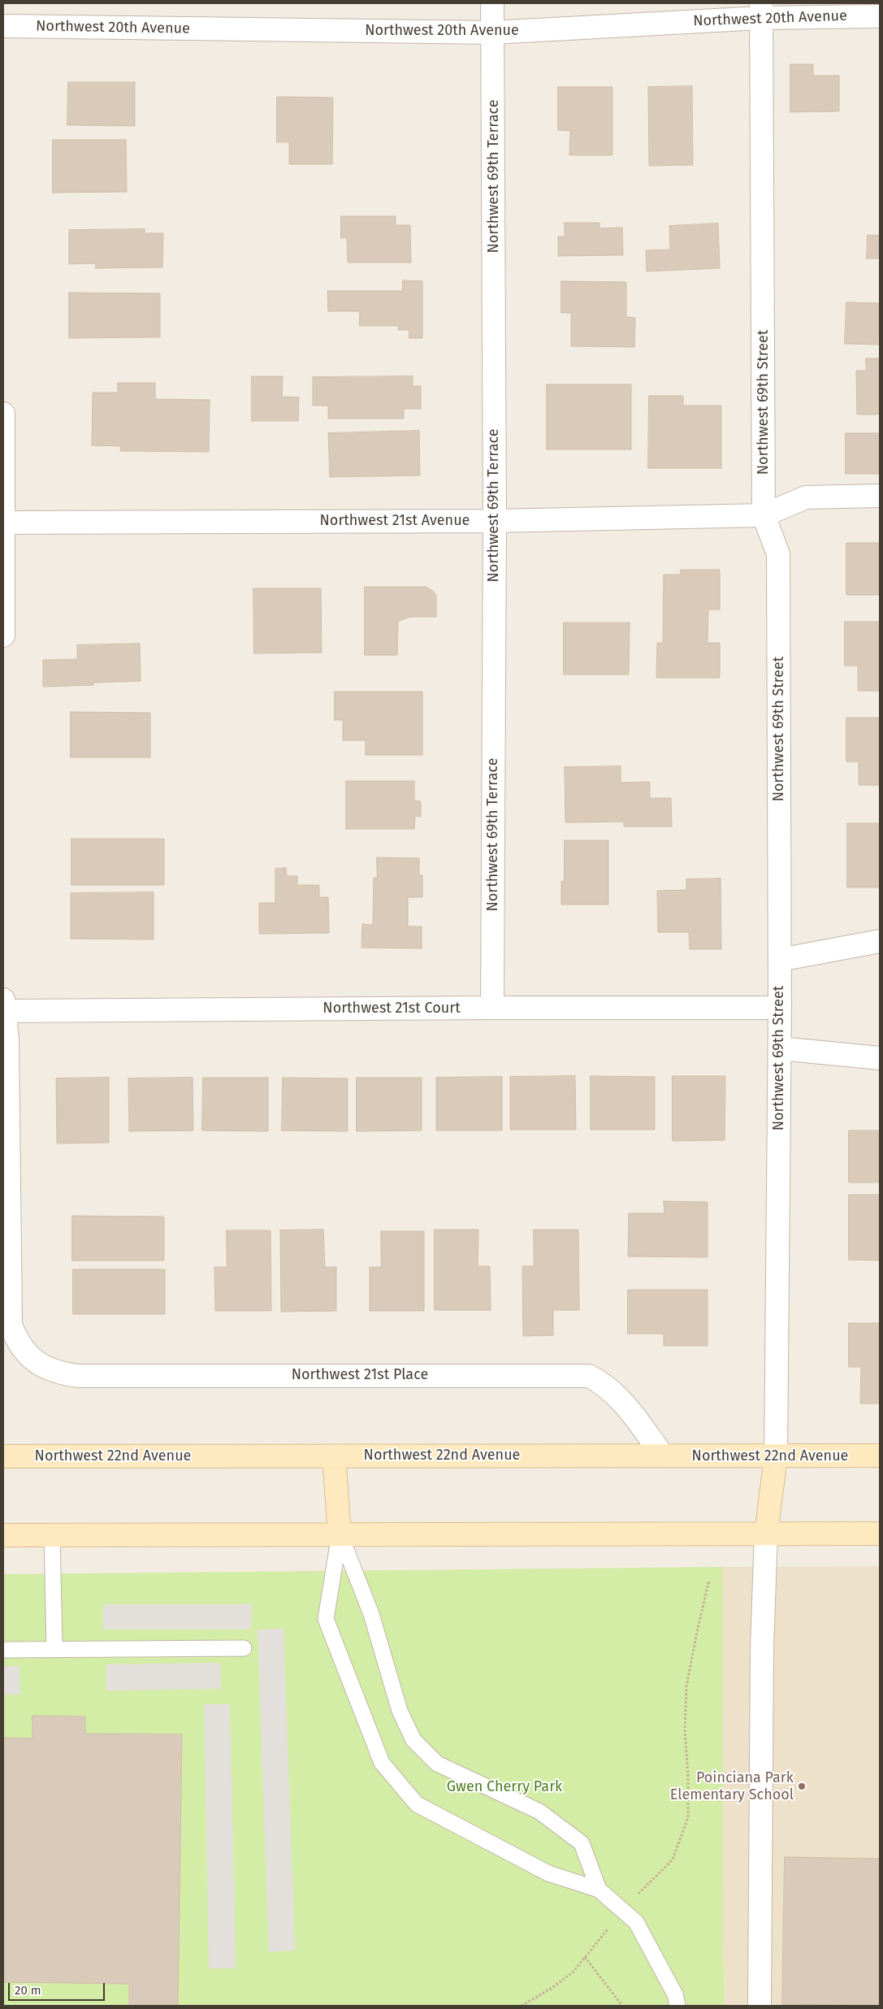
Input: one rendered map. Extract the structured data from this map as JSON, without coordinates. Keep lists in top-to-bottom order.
{
  "streets": {
    "main road": ["Northwest 22nd Avenue"],
    "street": [
      "Northwest 20th Avenue",
      "Northwest 69th Terrace",
      "Northwest 69th Street",
      "Northwest 21st Avenue",
      "Northwest 21st Court",
      "Northwest 21st Place"
    ]
  },
  "crossings": [
    ["Northwest 20th Avenue", "Northwest 69th Terrace"],
    ["Northwest 20th Avenue", "Northwest 69th Street"],
    ["Northwest 69th Terrace", "Northwest 21st Avenue"],
    ["Northwest 69th Terrace", "Northwest 21st Court"],
    ["Northwest 69th Street", "Northwest 21st Avenue"],
    ["Northwest 69th Street", "Northwest 21st Court"],
    ["Northwest 69th Street", "Northwest 22nd Avenue"],
    ["Northwest 21st Court", "Northwest 21st Place"],
    ["Northwest 21st Place", "Northwest 22nd Avenue"]
  ],
  "parks": ["Gwen Cherry Park"],
  "places": ["Poinciana Park Elementary School"],
  "scale_bar": "20 m"
}
